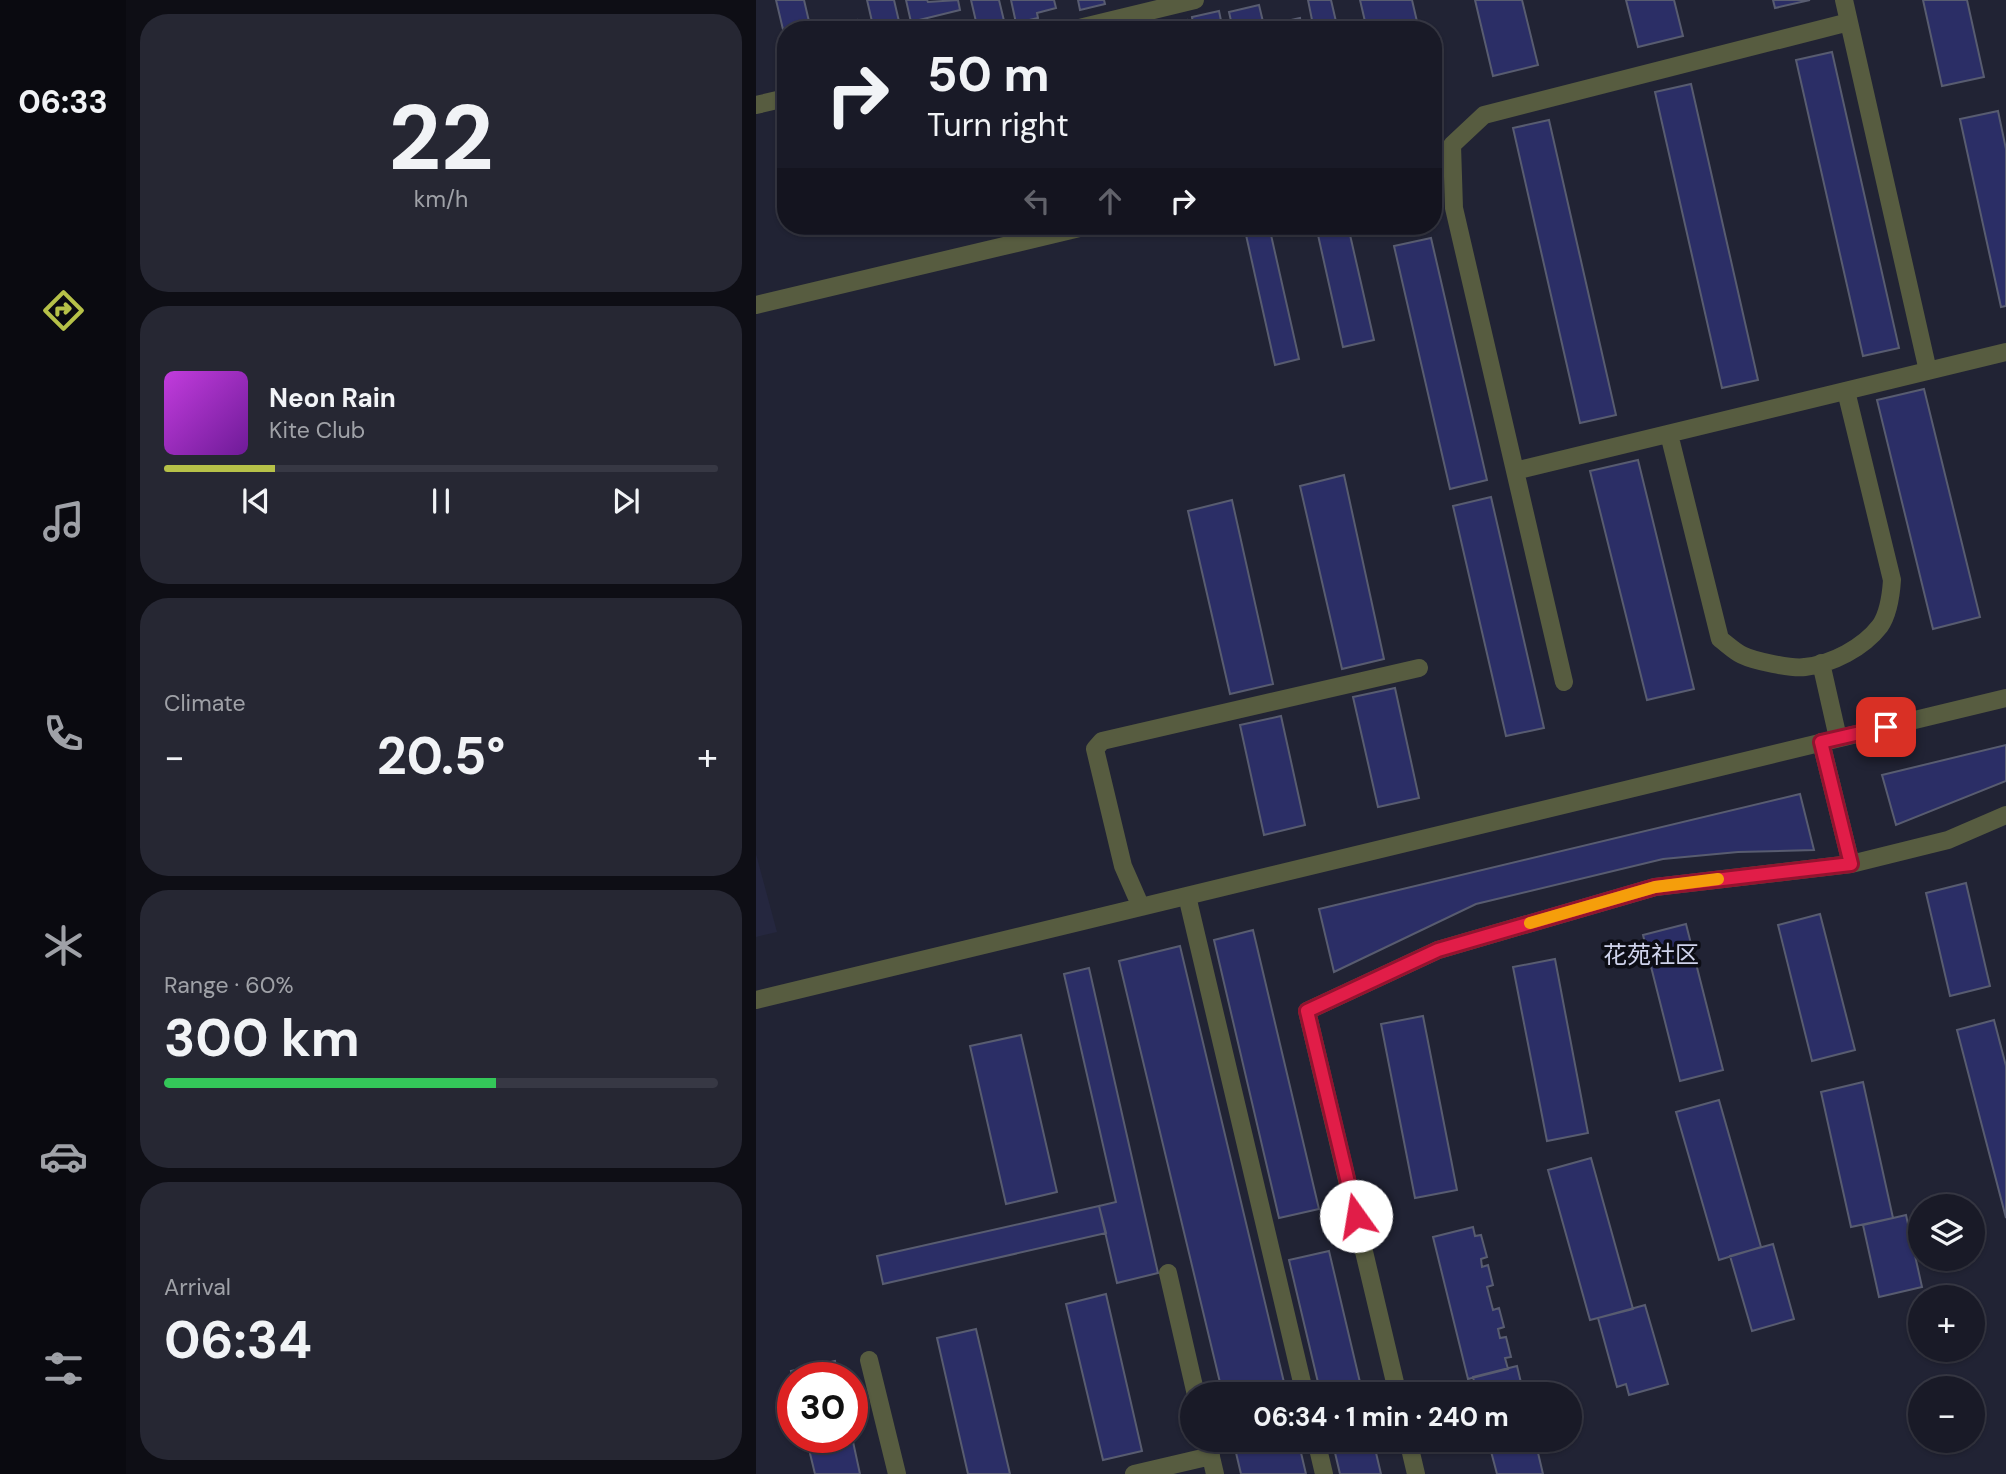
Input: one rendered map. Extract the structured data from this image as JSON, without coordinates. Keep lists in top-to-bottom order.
{
  "districts": ["花苑社区"],
  "page": {
    "tabs": "06:33",
    "tile": [
      ["22", "km/h"],
      "Climate",
      ["Range · 60%", "300 km"],
      ["Arrival", "06:34"]
    ],
    "turn": ["50 m", "Turn right"],
    "song": ["Neon Rain", "Kite Club"],
    "heat": ["−", "20.5°", "+"],
    "map_buttons": ["+", "−"],
    "limit": "30",
    "trip": "06:34 · 1 min · 240 m"
  }
}
